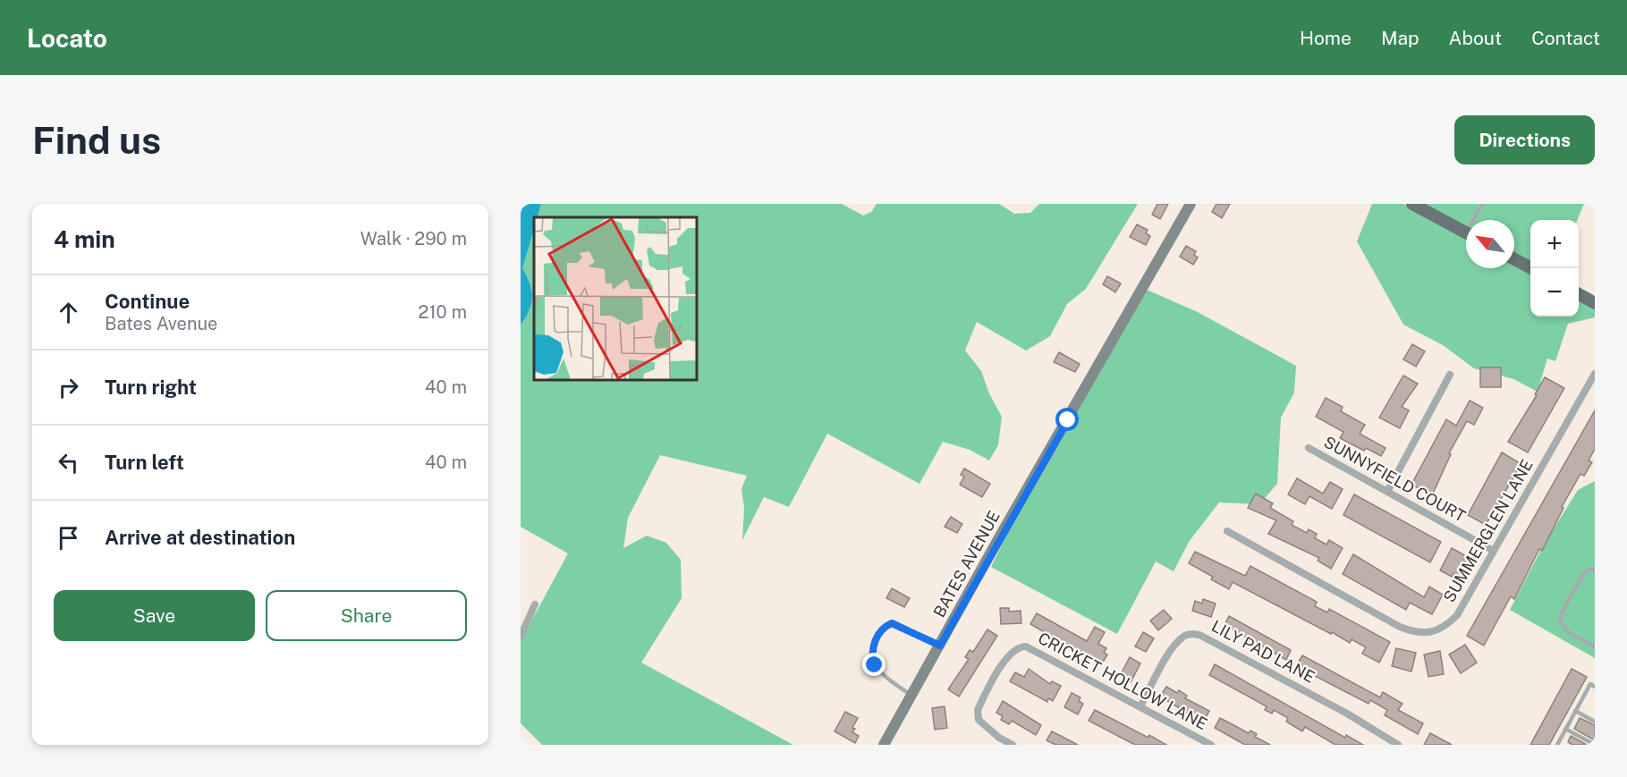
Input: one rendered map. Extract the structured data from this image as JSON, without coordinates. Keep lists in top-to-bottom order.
{
  "streets": {
    "street": [
      "SUNNYFIELD COURT",
      "SUMMERGLEN LANE",
      "BATES AVENUE",
      "LILY PAD LANE",
      "CRICKET HOLLOW LANE"
    ]
  },
  "crossings": [
    ["SUNNYFIELD COURT", "SUMMERGLEN LANE"],
    ["LILY PAD LANE", "CRICKET HOLLOW LANE"]
  ],
  "north": "top left",
  "page": {
    "header": "Locato",
    "nav": [
      "Home",
      "Map",
      "About",
      "Contact"
    ],
    "buttons": [
      "Directions",
      ["Save", "Share"]
    ],
    "title": "Find us",
    "heading": ["4 min", "Walk · 290 m"],
    "map_buttons": ["+", "−"],
    "list": [
      ["Continue", "Bates Avenue", "210 m"],
      ["Turn right", "40 m"],
      ["Turn left", "40 m"],
      "Arrive at destination"
    ]
  }
}
